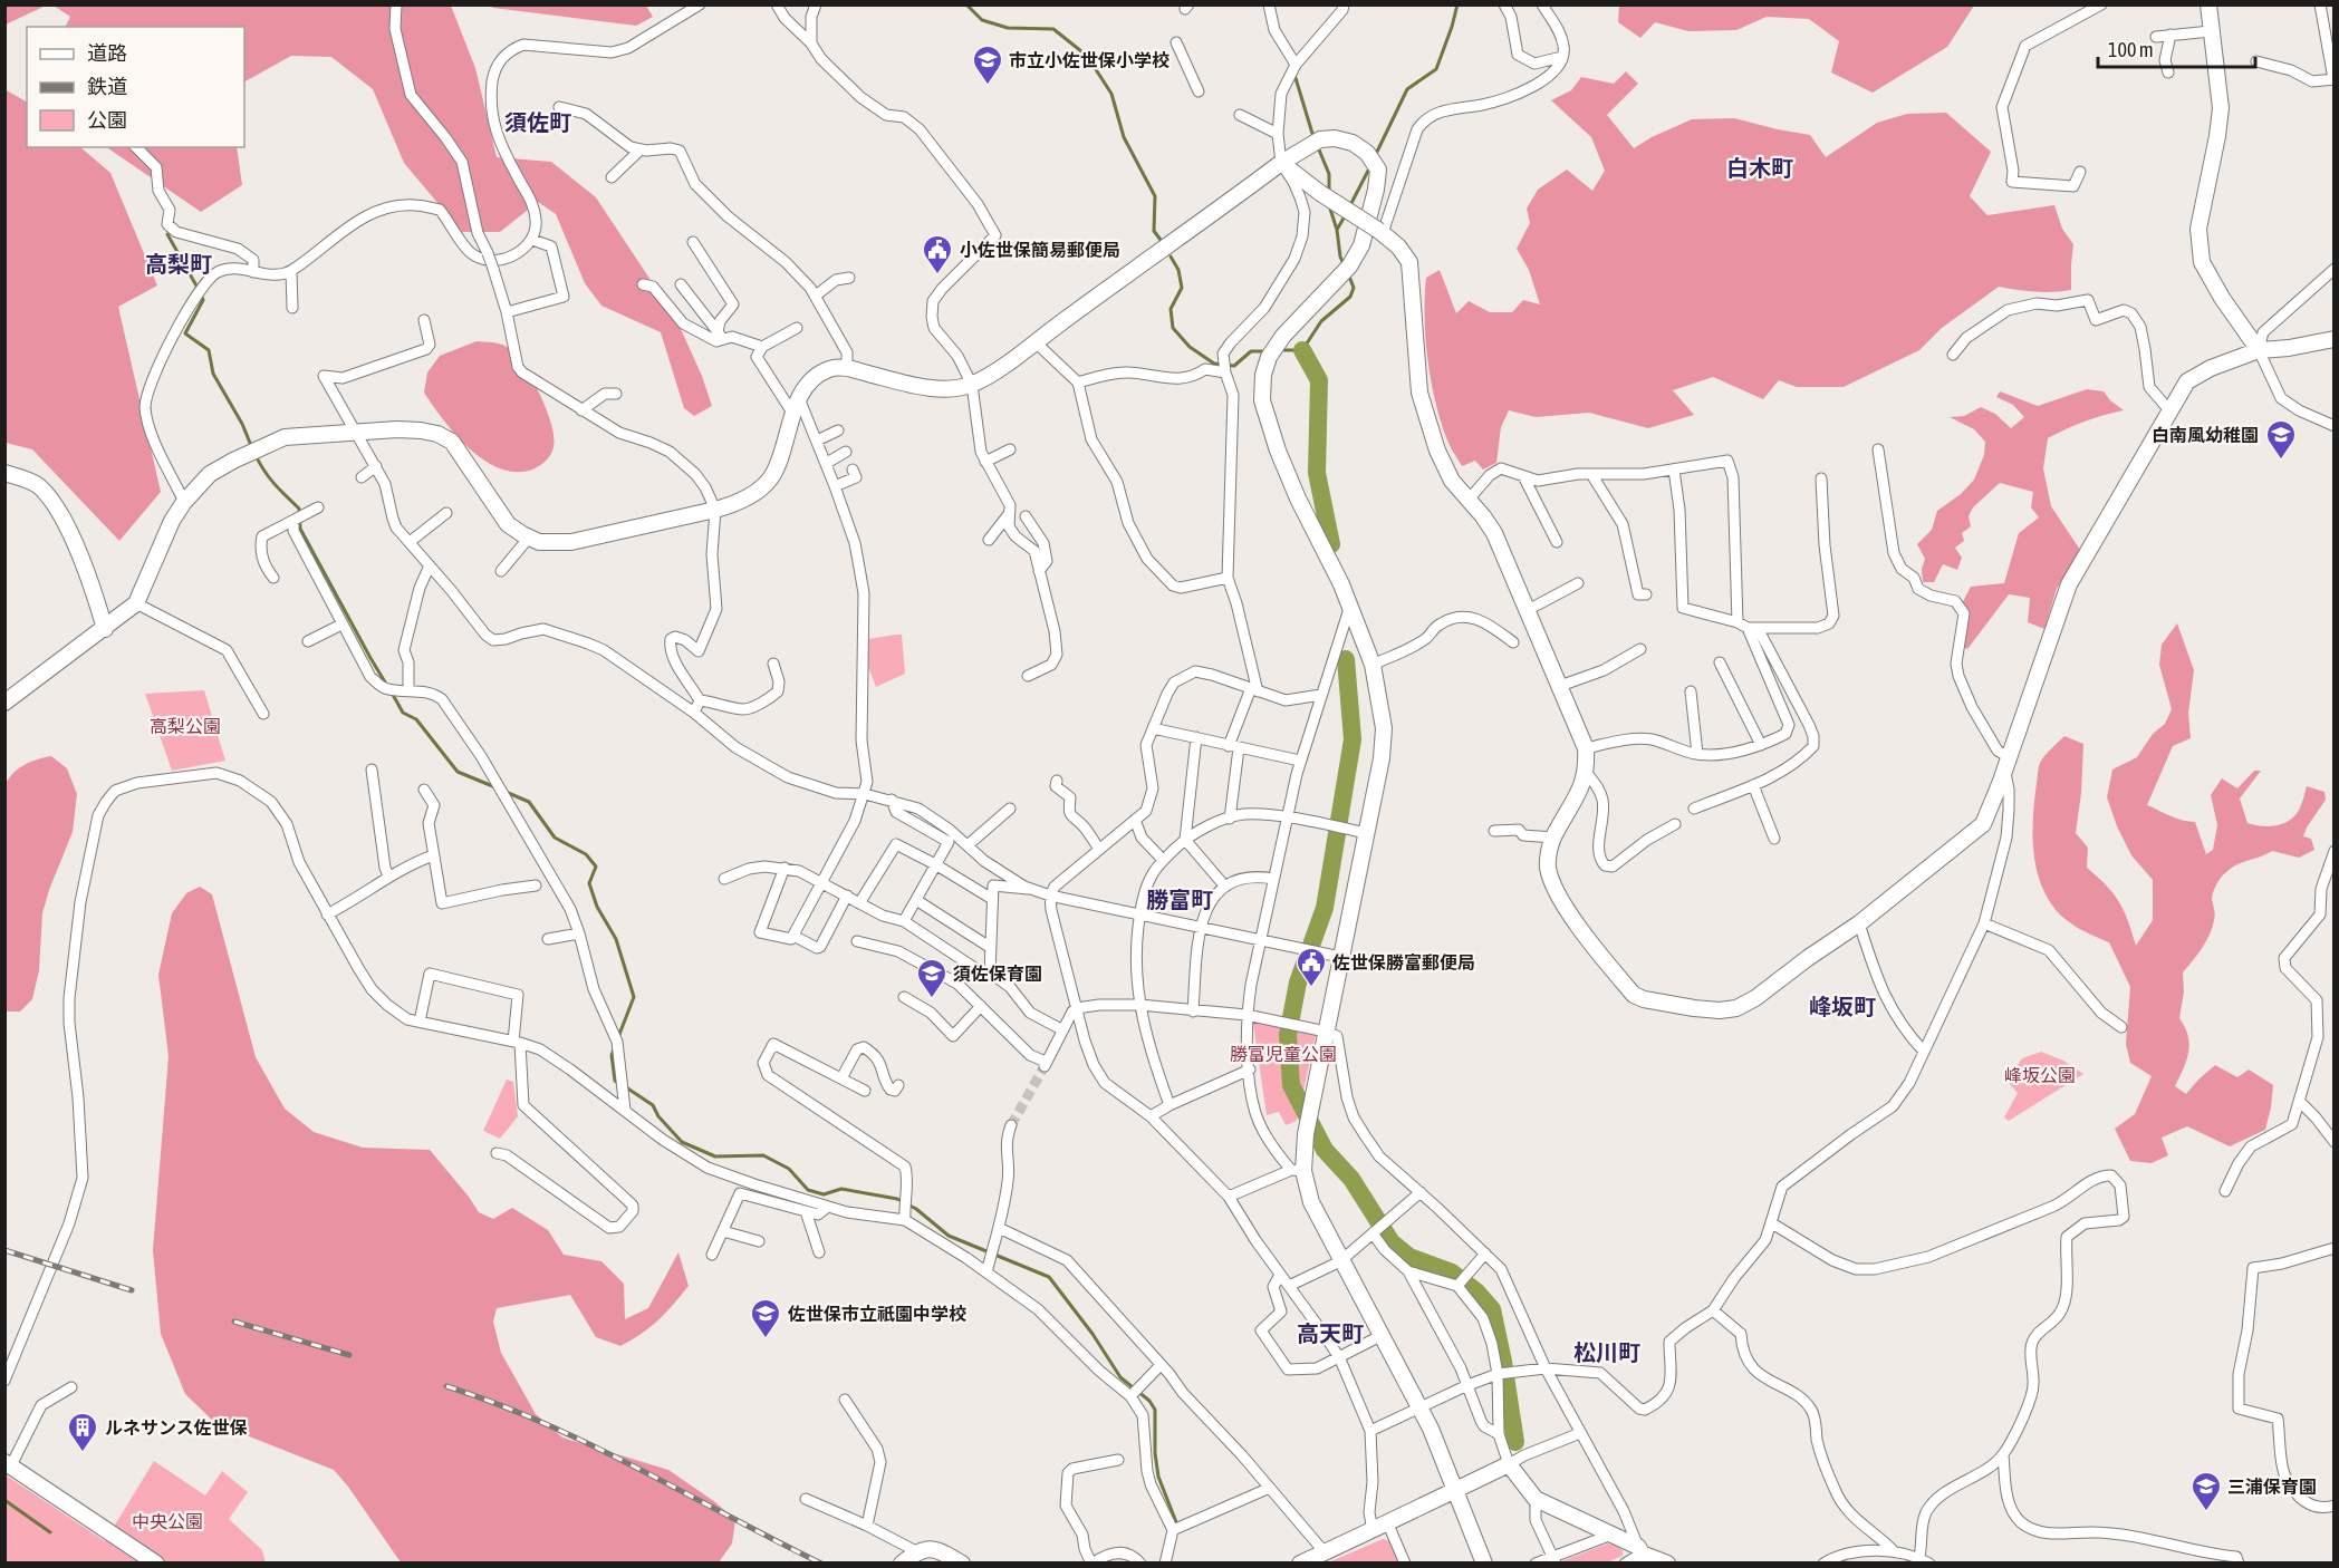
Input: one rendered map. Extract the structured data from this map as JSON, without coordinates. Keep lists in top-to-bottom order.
{
  "districts": [
    "須佐町",
    "白木町",
    "高梨町",
    "勝富町",
    "峰坂町",
    "高天町",
    "松川町"
  ],
  "parks": [
    "高梨公園",
    "勝富児童公園",
    "峰坂公園",
    "中央公園"
  ],
  "places": {
    "school or university": [
      "市立小佐世保小学校",
      "白南風幼稚園",
      "須佐保育園",
      "佐世保市立祇園中学校",
      "三浦保育園"
    ],
    "public building": ["小佐世保簡易郵便局", "佐世保勝富郵便局"],
    "building": ["ルネサンス佐世保"]
  },
  "legend": ["道路", "鉄道", "公園"],
  "scale_bar": "100 m"
}
